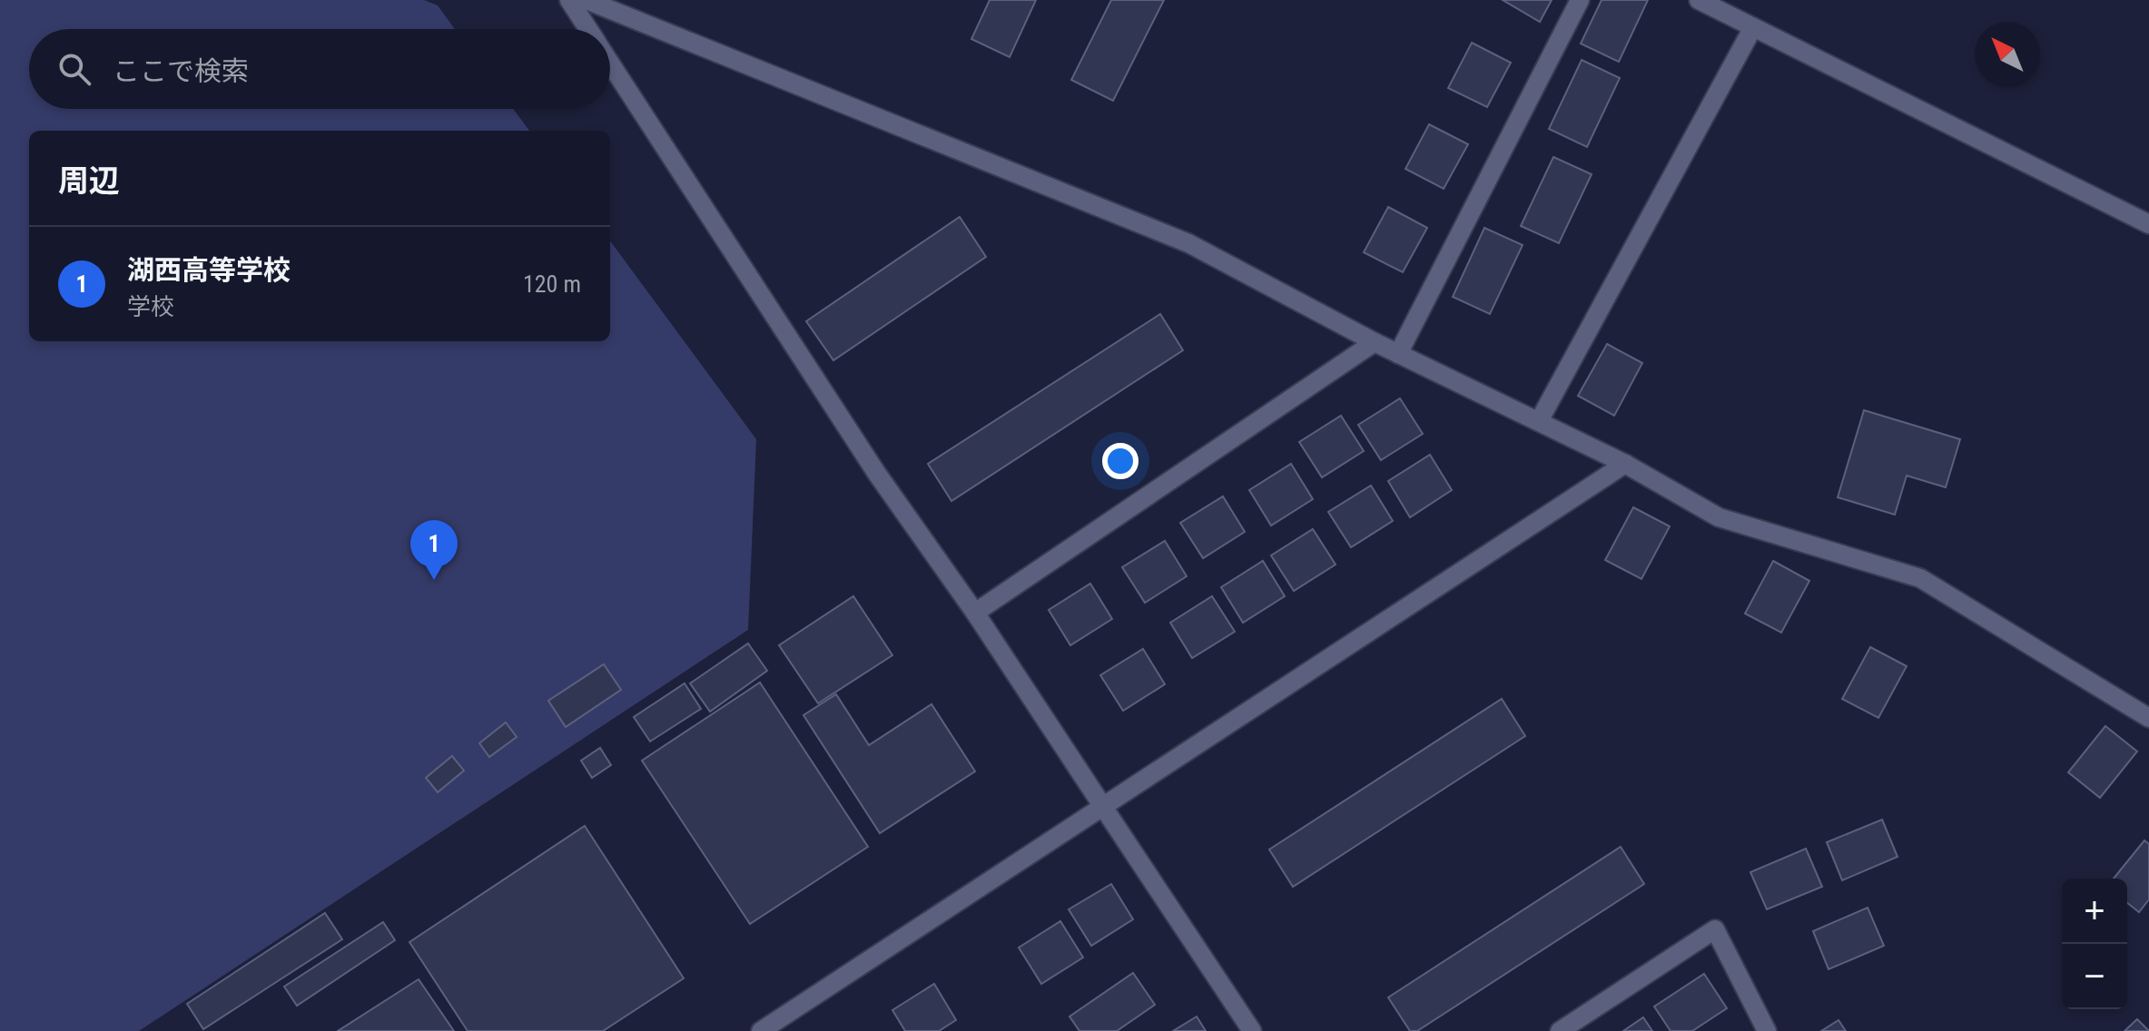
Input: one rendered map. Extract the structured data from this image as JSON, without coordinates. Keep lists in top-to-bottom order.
{
  "north": "top left",
  "page": {
    "search": "ここで検索",
    "heading": "周辺",
    "list": [
      {
        "mark": "1",
        "name": "湖西高等学校",
        "note": "学校",
        "value": "120 m"
      }
    ],
    "pins": "1",
    "map_buttons": ["+", "−"]
  }
}
